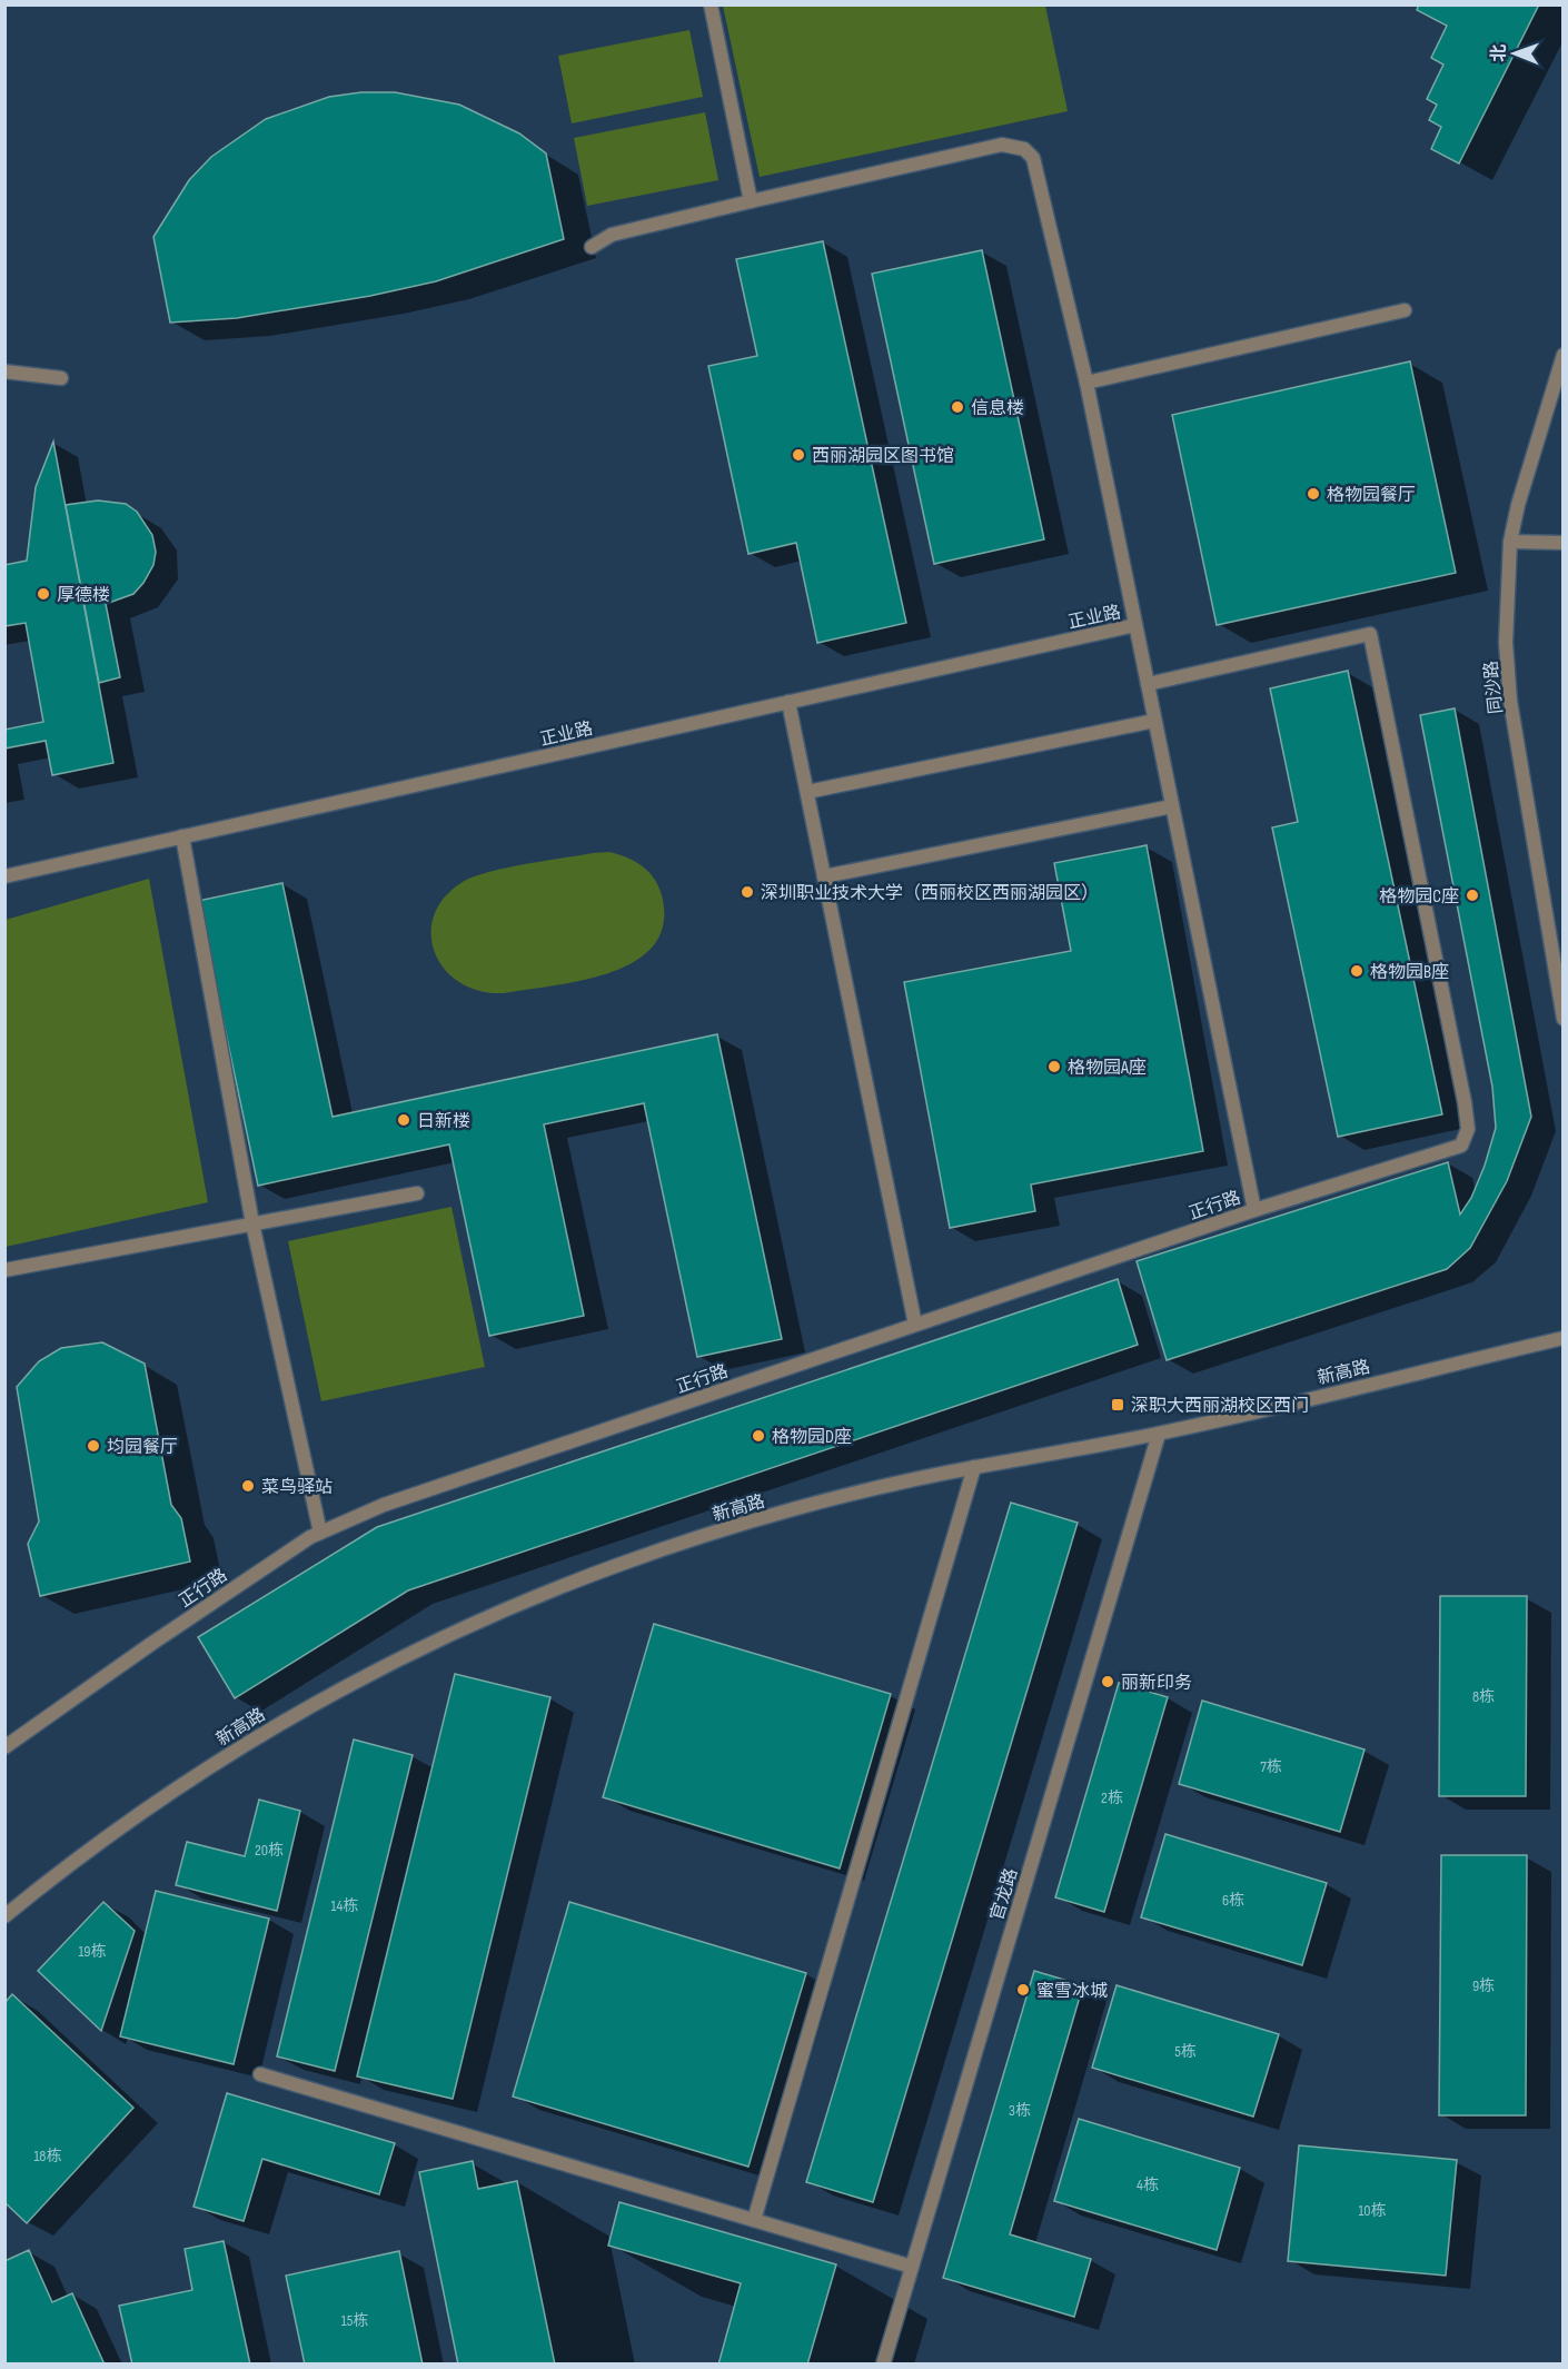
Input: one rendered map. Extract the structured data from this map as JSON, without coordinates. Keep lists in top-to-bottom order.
{
  "streets": {
    "street": [
      "正业路",
      "同沙路",
      "正行路",
      "新高路",
      "官龙路"
    ]
  },
  "crossings": [
    ["新高路", "官龙路"]
  ],
  "places": {
    "other": [
      "信息楼",
      "西丽湖园区图书馆",
      "格物园餐厅",
      "厚德楼",
      "深圳职业技术大学（西丽校区西丽湖园区）",
      "格物园C座",
      "格物园B座",
      "格物园A座",
      "日新楼",
      "格物园D座",
      "均园餐厅",
      "菜鸟驿站",
      "丽新印务",
      "蜜雪冰城"
    ],
    "transit": ["深职大西丽湖校区西门"]
  },
  "house_numbers": [
    "8栋",
    "7栋",
    "2栋",
    "20栋",
    "6栋",
    "14栋",
    "19栋",
    "9栋",
    "5栋",
    "3栋",
    "18栋",
    "4栋",
    "10栋",
    "15栋"
  ],
  "north": "left"
}
